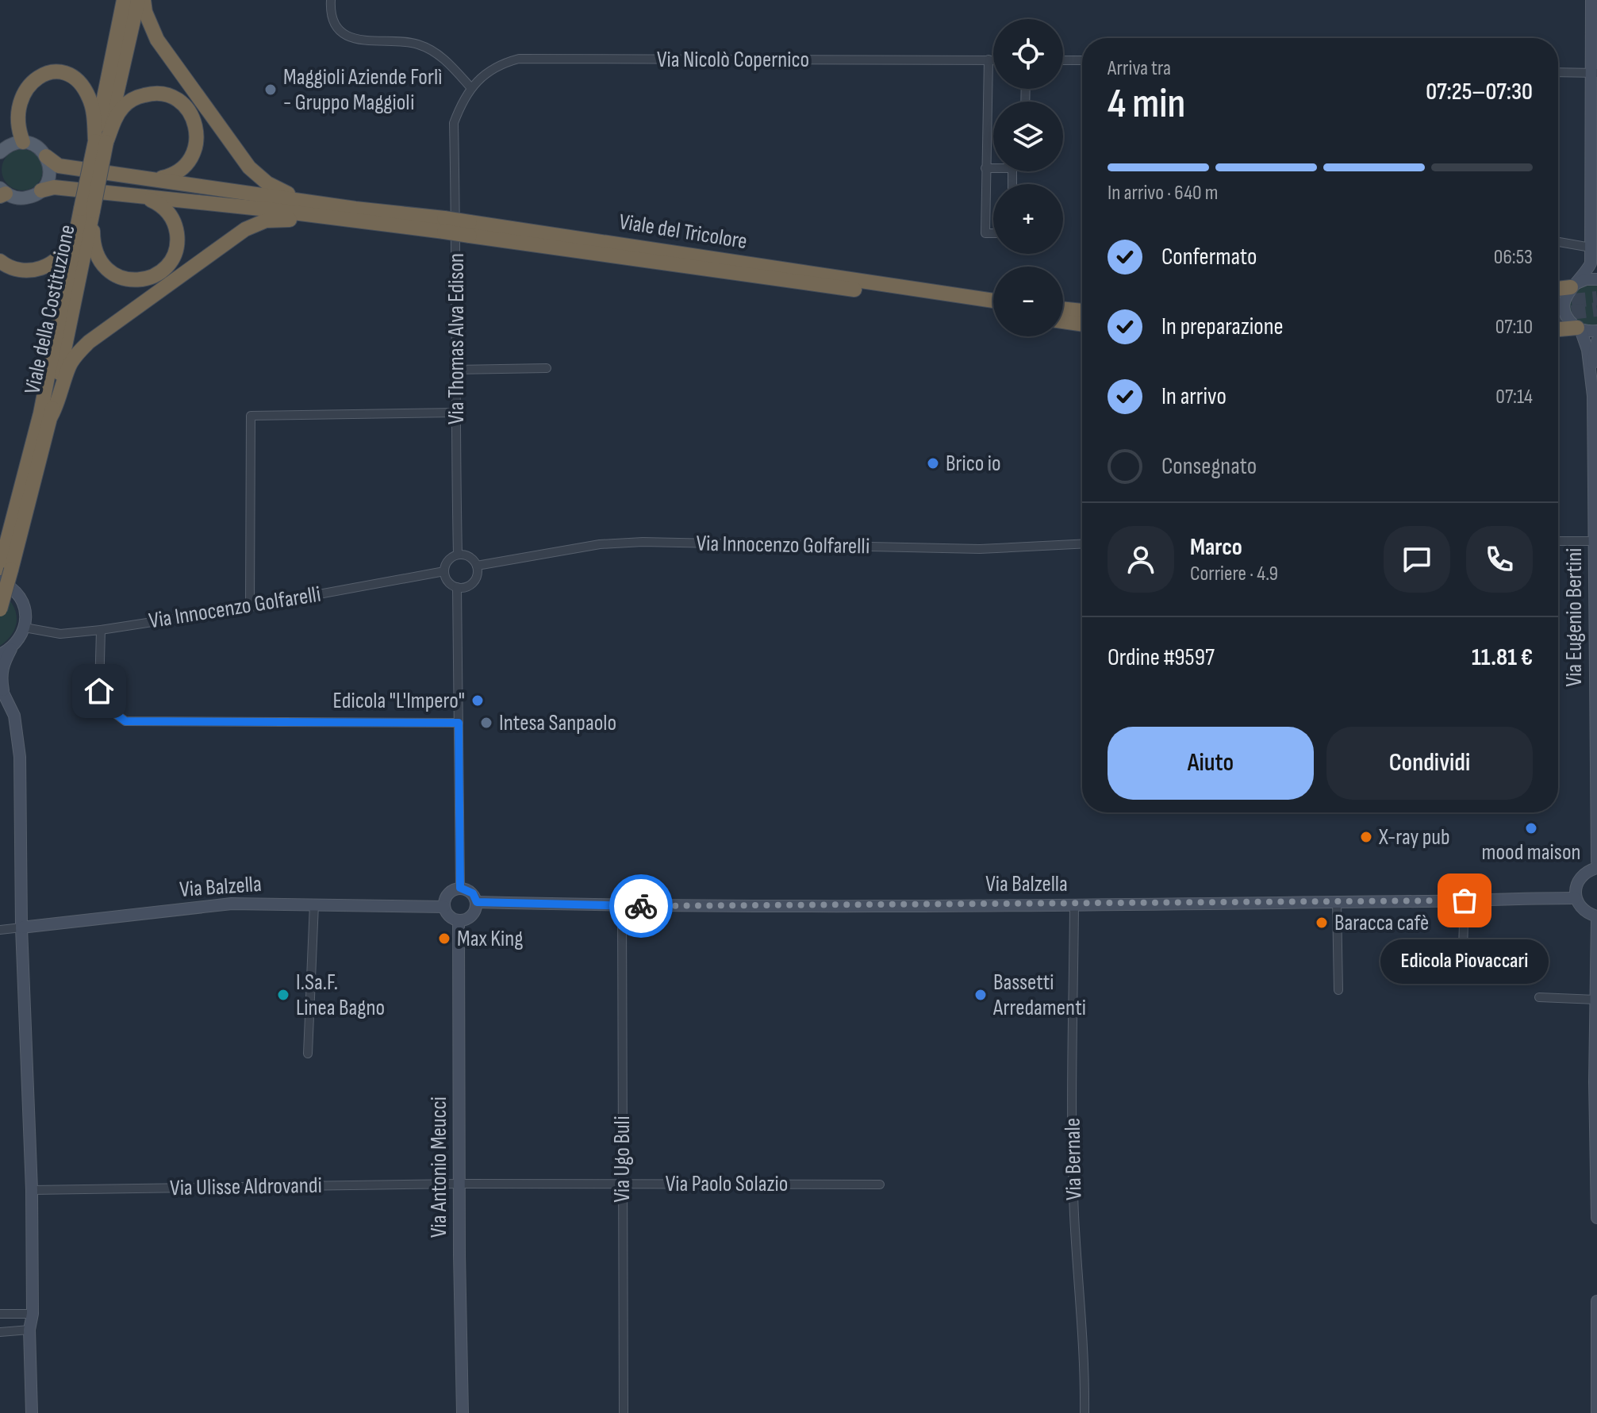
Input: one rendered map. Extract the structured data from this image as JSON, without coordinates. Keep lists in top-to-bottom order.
{
  "streets": {
    "highway": ["Viale del Tricolore", "Viale della Costituzione"],
    "street": [
      "Via Nicolò Copernico",
      "Via Thomas Alva Edison",
      "Via Innocenzo Golfarelli",
      "Via Eugenio Bertini",
      "Via Balzella",
      "Via Ugo Buli",
      "Via Bernale",
      "Via Antonio Meucci",
      "Via Paolo Solazio",
      "Via Ulisse Aldrovandi"
    ]
  },
  "crossings": [
    ["Via Nicolò Copernico", "Via Thomas Alva Edison"],
    ["Via Thomas Alva Edison", "Via Innocenzo Golfarelli"],
    ["Via Balzella", "Via Ugo Buli"],
    ["Via Balzella", "Via Bernale"],
    ["Via Balzella", "Via Antonio Meucci"],
    ["Via Ugo Buli", "Via Paolo Solazio"],
    ["Via Antonio Meucci", "Via Paolo Solazio"],
    ["Via Antonio Meucci", "Via Ulisse Aldrovandi"],
    ["Via Paolo Solazio", "Via Ulisse Aldrovandi"]
  ],
  "places": [
    "Maggioli Aziende Forlì - Gruppo Maggioli",
    "Brico io",
    "Edicola \"L'Impero\"",
    "Intesa Sanpaolo",
    "mood maison",
    "X-ray pub",
    "Edicola Piovaccari",
    "Baracca cafè",
    "Max King",
    "I.Sa.F. Linea Bagno",
    "Bassetti Arredamenti"
  ],
  "page": {
    "map_buttons": ["+", "−"],
    "heading": ["4 min", "Arriva tra", "07:25–07:30"],
    "panel": [
      "Marco",
      "Corriere · 4.9",
      "Ordine #9597",
      "11.81 €"
    ],
    "bar": "In arrivo · 640 m",
    "list": [
      ["Confermato", "06:53"],
      ["In preparazione", "07:10"],
      ["In arrivo", "07:14"],
      "Consegnato"
    ],
    "buttons": ["Aiuto", "Condividi"],
    "bubble": "Edicola Piovaccari"
  }
}
